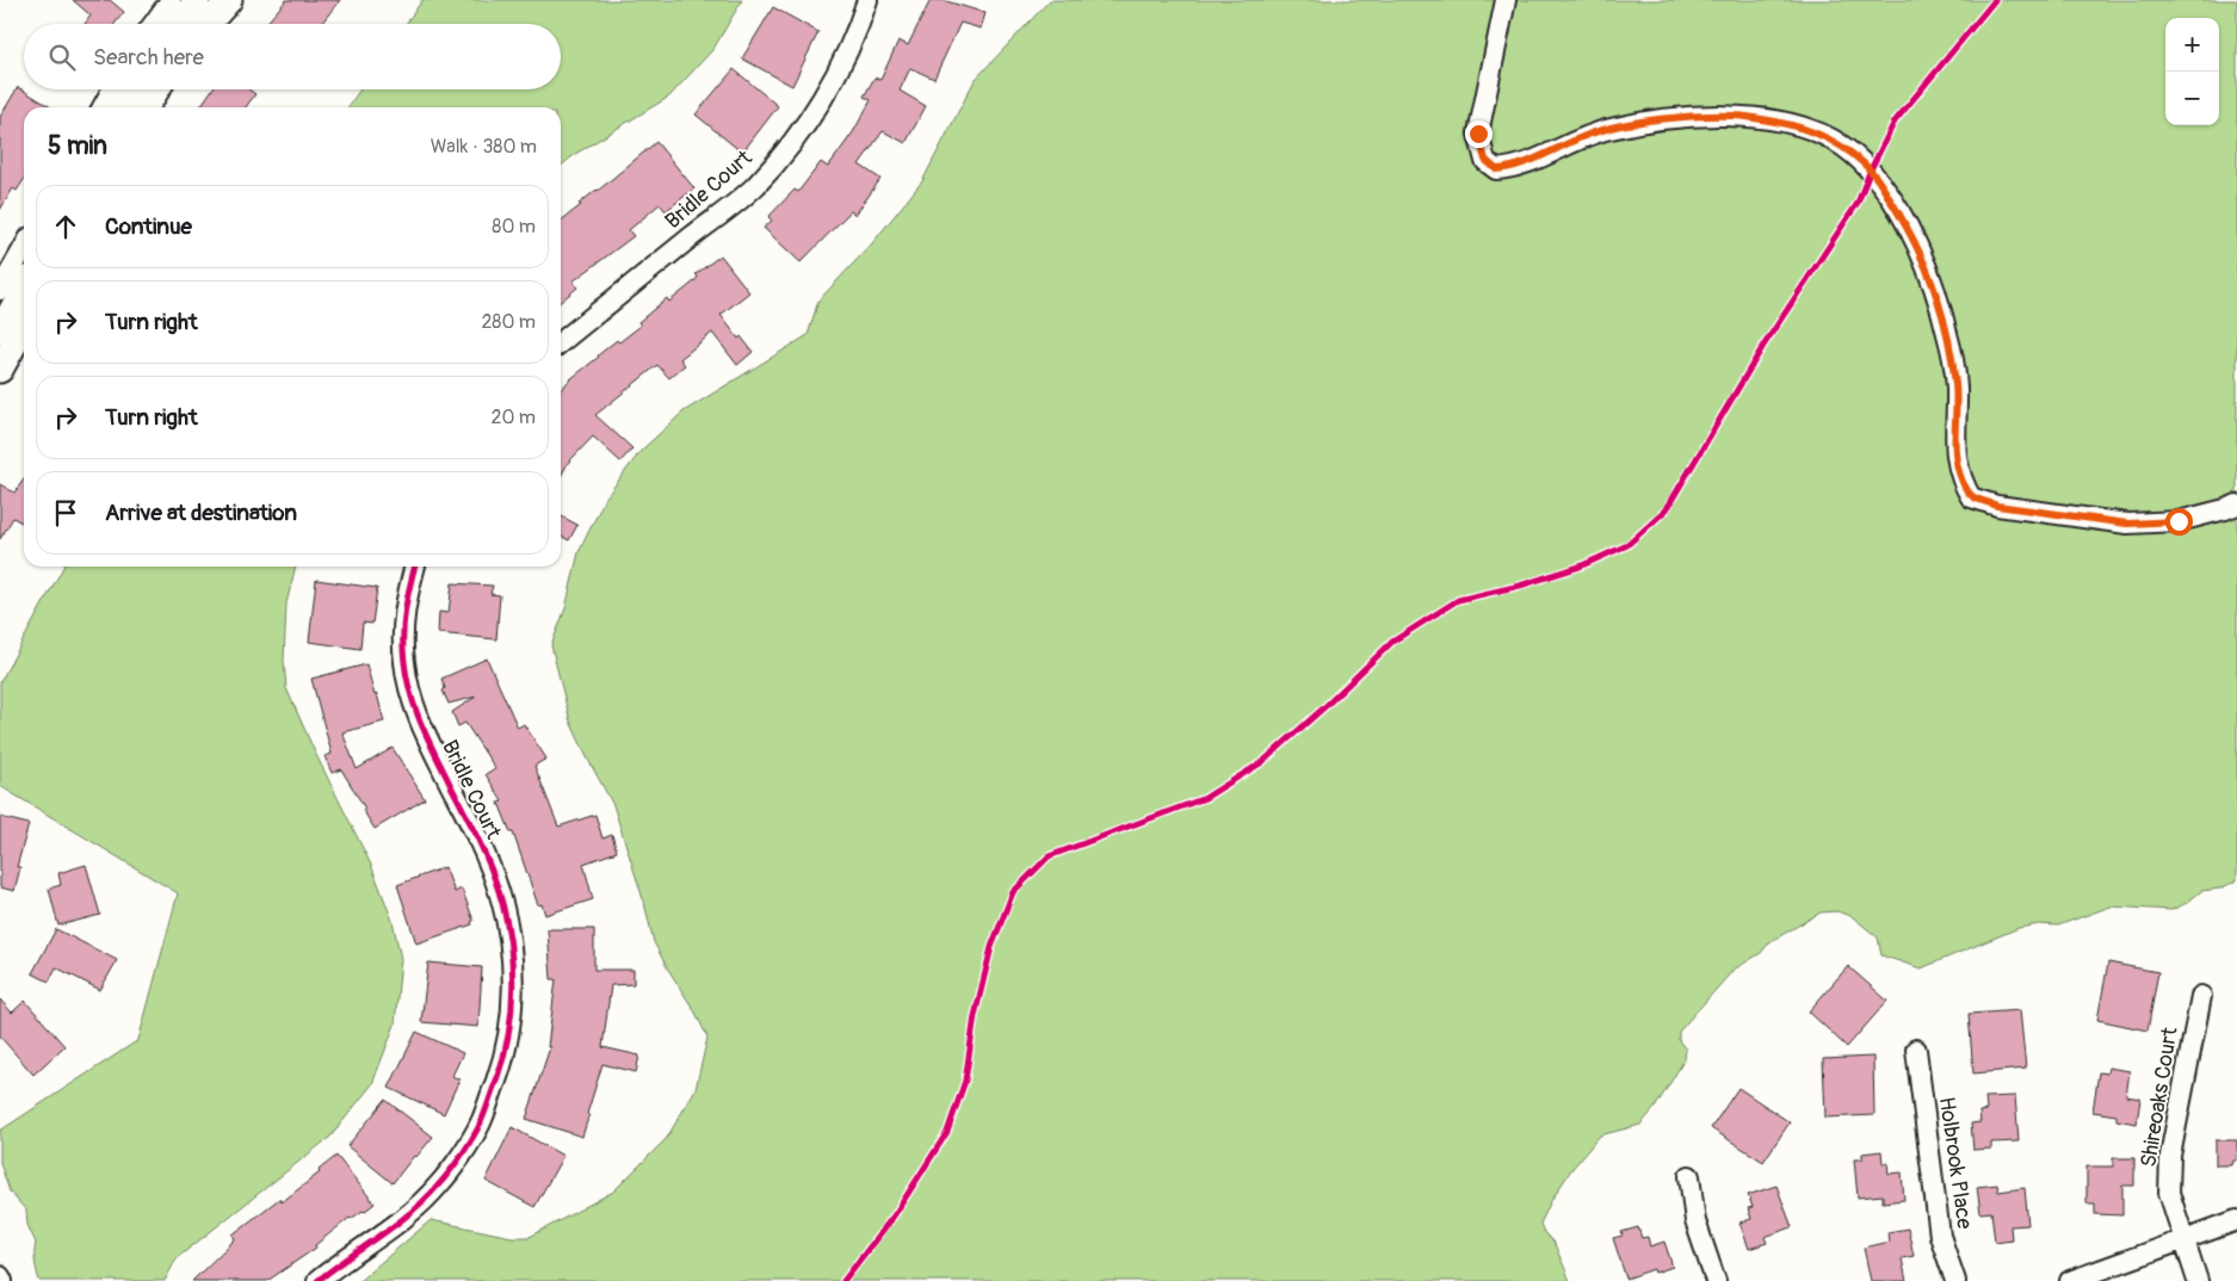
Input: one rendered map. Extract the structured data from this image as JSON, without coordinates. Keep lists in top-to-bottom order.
{
  "streets": {
    "street": ["Bridle Court", "Shireoaks Court", "Holbrook Place"]
  },
  "page": {
    "map_buttons": ["+", "−"],
    "search": "Search here",
    "heading": ["5 min", "Walk · 380 m"],
    "list": [
      ["Continue", "80 m"],
      ["Turn right", "280 m"],
      ["Turn right", "20 m"],
      "Arrive at destination"
    ]
  }
}
